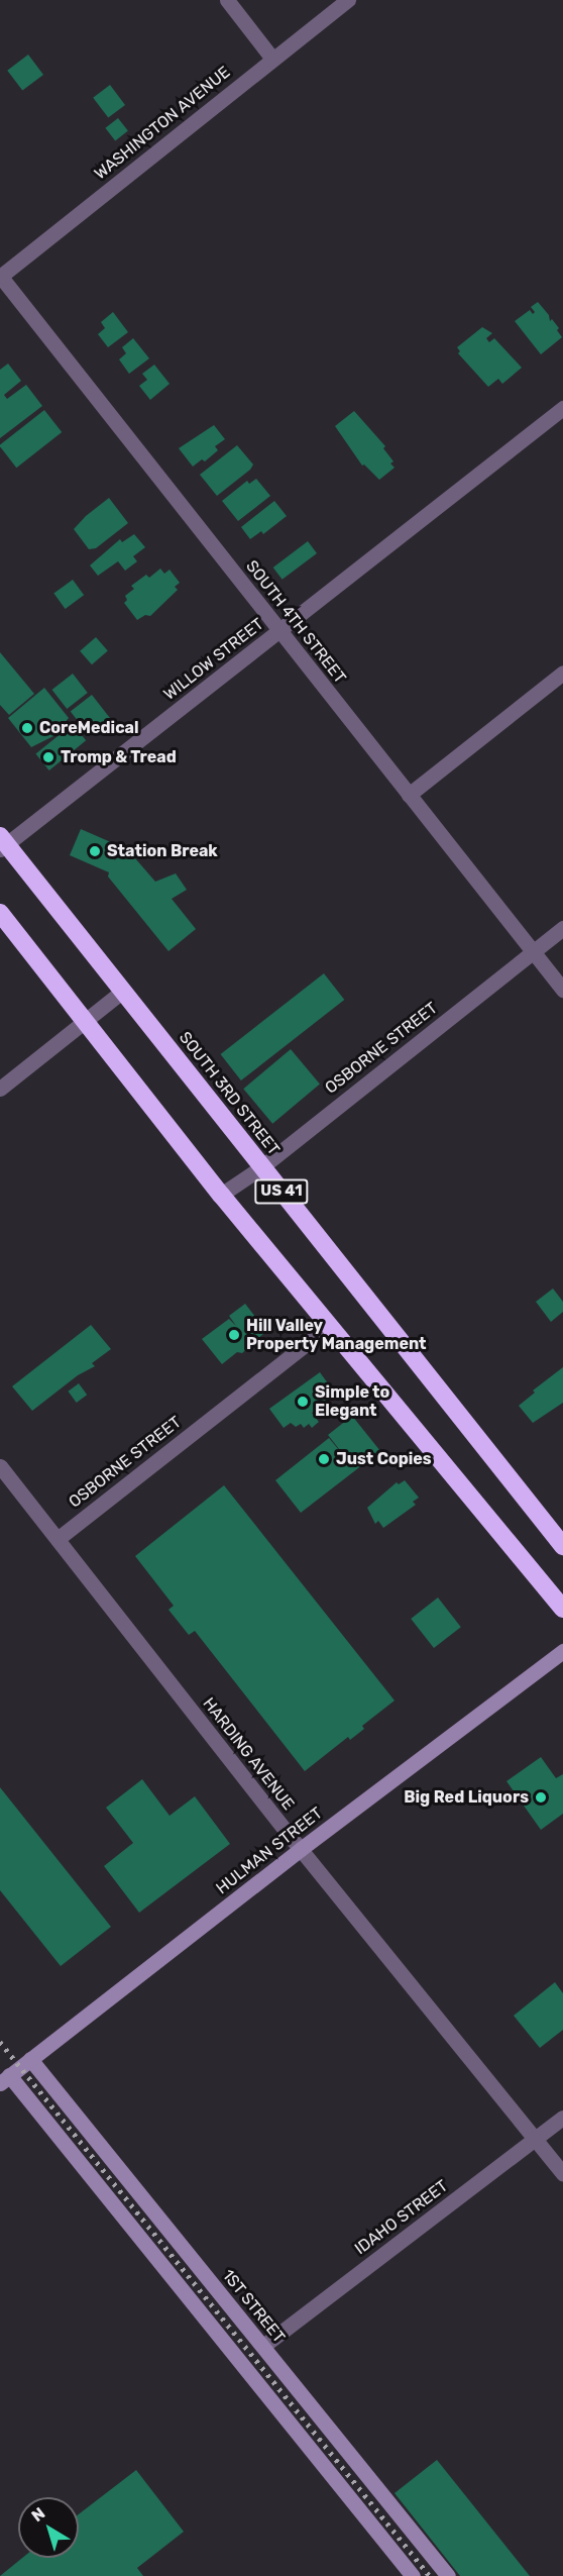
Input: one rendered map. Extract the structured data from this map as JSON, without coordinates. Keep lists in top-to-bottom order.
{
  "streets": {
    "highway": ["SOUTH 3RD STREET", "US 41"],
    "street": [
      "WASHINGTON AVENUE",
      "SOUTH 4TH STREET",
      "WILLOW STREET",
      "OSBORNE STREET",
      "HARDING AVENUE",
      "HULMAN STREET",
      "IDAHO STREET",
      "1ST STREET"
    ]
  },
  "crossings": [
    ["WASHINGTON AVENUE", "SOUTH 4TH STREET"],
    ["SOUTH 4TH STREET", "WILLOW STREET"],
    ["SOUTH 4TH STREET", "OSBORNE STREET"],
    ["WILLOW STREET", "SOUTH 3RD STREET"],
    ["OSBORNE STREET", "SOUTH 3RD STREET"],
    ["OSBORNE STREET", "US 41"],
    ["OSBORNE STREET", "HARDING AVENUE"],
    ["HARDING AVENUE", "HULMAN STREET"],
    ["HARDING AVENUE", "IDAHO STREET"],
    ["HULMAN STREET", "1ST STREET"],
    ["IDAHO STREET", "1ST STREET"]
  ],
  "places": [
    "CoreMedical",
    "Tromp & Tread",
    "Station Break",
    "Hill Valley Property Management",
    "Simple to Elegant",
    "Just Copies",
    "Big Red Liquors"
  ],
  "north": "top left"
}
